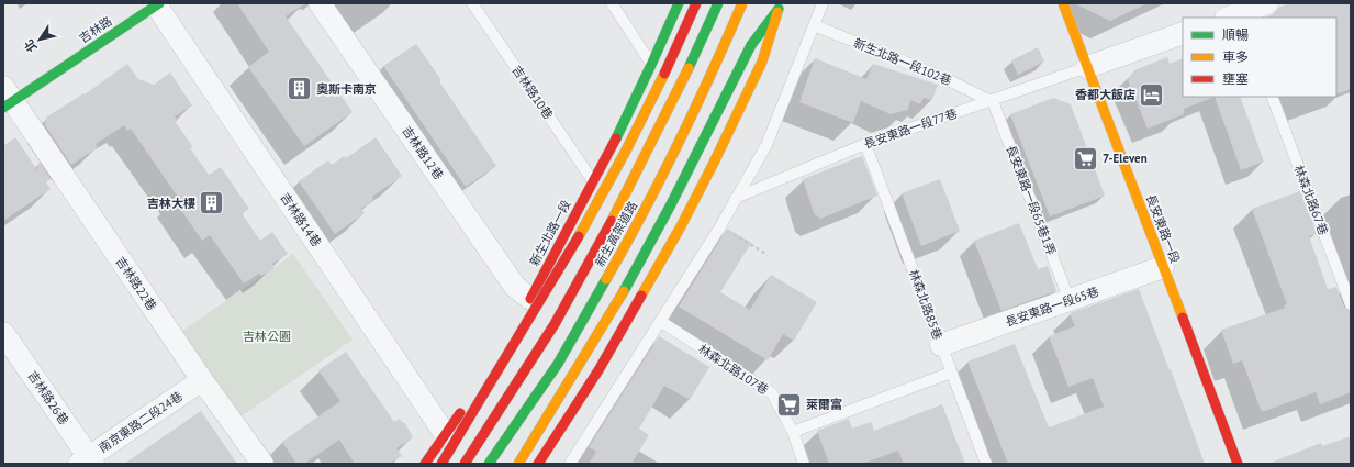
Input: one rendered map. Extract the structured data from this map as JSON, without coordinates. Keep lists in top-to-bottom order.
{
  "streets": {
    "main road": [
      "吉林路",
      "長安東路一段",
      "新生北路一段",
      "新生高架道路"
    ],
    "street": [
      "吉林路12巷",
      "吉林路14巷",
      "吉林路22巷",
      "長安東路一段65巷",
      "吉林路26巷",
      "南京東路二段24巷"
    ],
    "lane": [
      "新生北路一段102巷",
      "吉林路10巷",
      "長安東路一段77巷",
      "長安東路一段65巷1弄",
      "林森北路67巷",
      "林森北路85巷",
      "林森北路107巷"
    ]
  },
  "crossings": [
    ["吉林路", "吉林路14巷"],
    ["吉林路", "吉林路22巷"],
    ["新生北路一段102巷", "長安東路一段77巷"],
    ["新生北路一段102巷", "長安東路一段65巷1弄"],
    ["吉林路10巷", "新生北路一段"],
    ["長安東路一段77巷", "長安東路一段65巷1弄"],
    ["長安東路一段77巷", "長安東路一段"],
    ["長安東路一段77巷", "林森北路85巷"],
    ["吉林路12巷", "新生北路一段"],
    ["長安東路一段65巷1弄", "長安東路一段65巷"],
    ["吉林路14巷", "新生北路一段"],
    ["長安東路一段", "長安東路一段65巷"],
    ["吉林路22巷", "南京東路二段24巷"],
    ["林森北路85巷", "長安東路一段65巷"],
    ["吉林路26巷", "南京東路二段24巷"]
  ],
  "parks": ["吉林公園"],
  "places": {
    "building": ["奧斯卡南京", "吉林大樓"],
    "hotel": ["香都大飯店"],
    "supermarket": ["7-Eleven", "萊爾富"]
  },
  "legend": ["順暢", "車多", "壅塞"],
  "north": "bottom left"
}
